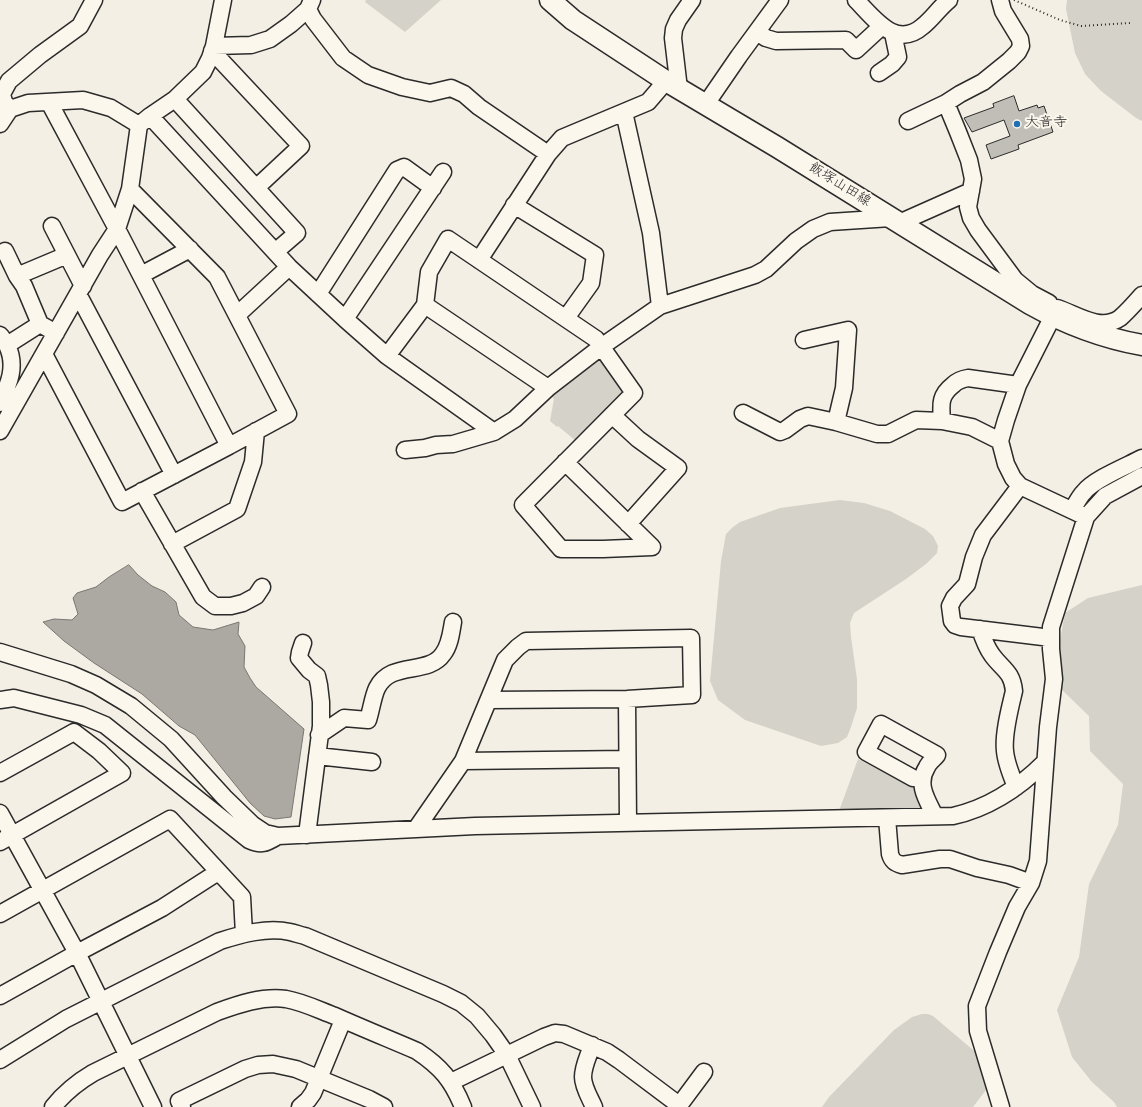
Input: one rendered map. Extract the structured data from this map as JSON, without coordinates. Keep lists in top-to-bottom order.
{
  "streets": {
    "main road": ["飯塚山田線"]
  },
  "places": ["大音寺"]
}
